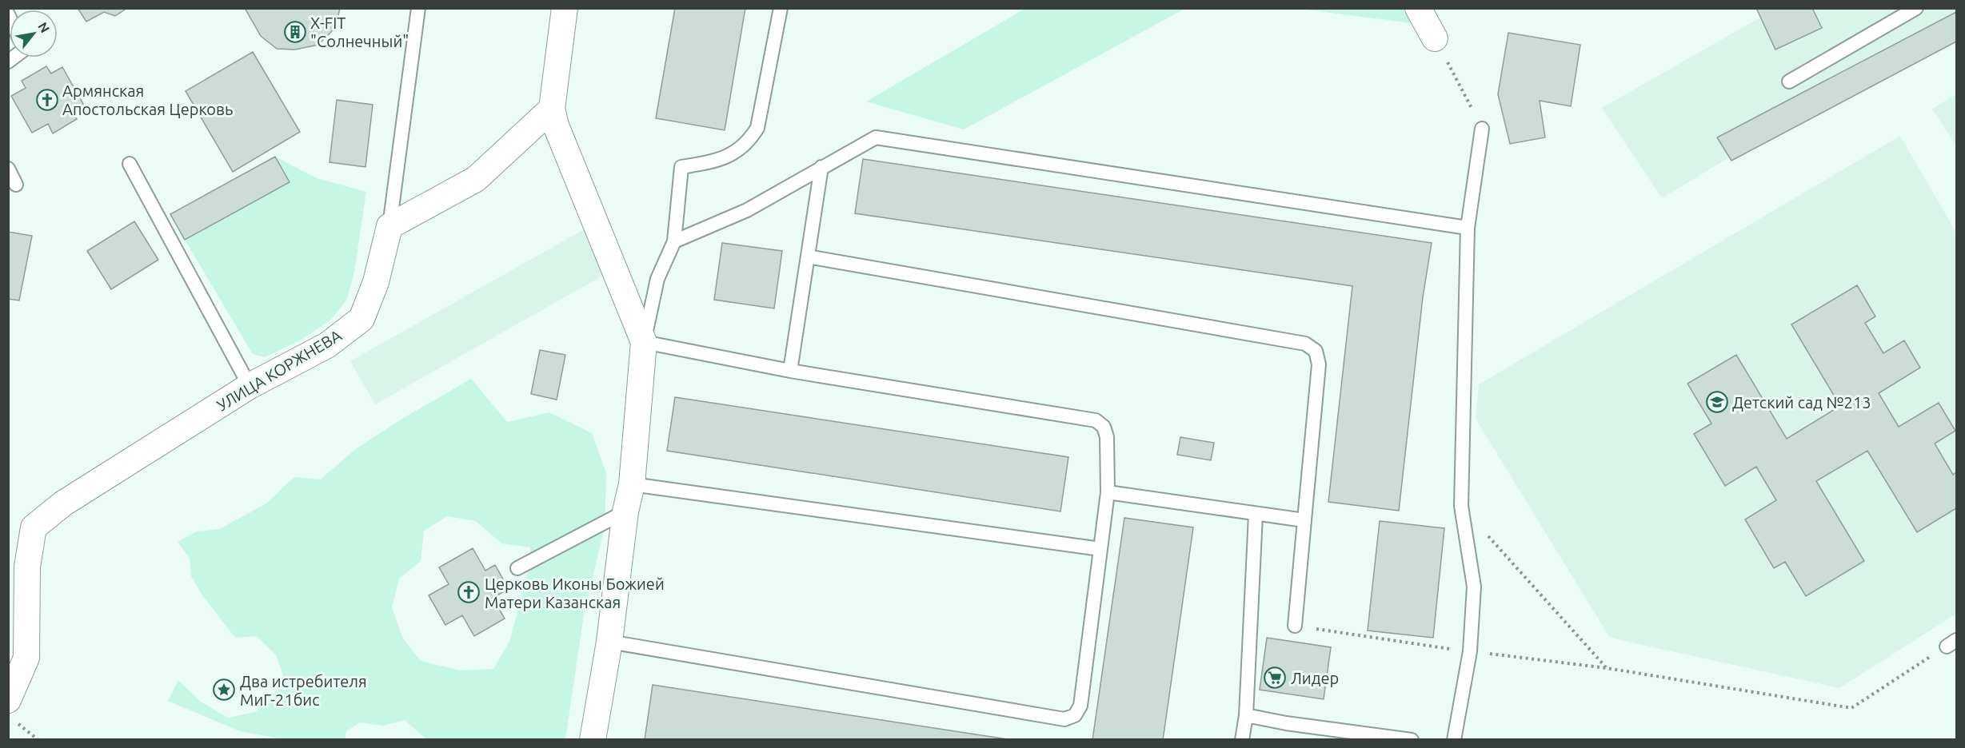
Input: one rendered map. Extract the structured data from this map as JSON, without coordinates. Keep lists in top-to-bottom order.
{
  "streets": {
    "street": ["УЛИЦА КОРЖНЕВА"]
  },
  "places": {
    "building": ["X-FIT \"Солнечный\""],
    "church": ["Армянская Апостольская Церковь", "Церковь Иконы Божией Матери Казанская"],
    "school or university": ["Детский сад №213"],
    "supermarket": ["Лидер"],
    "place": ["Два истребителя МиГ-21бис"]
  },
  "north": "top right"
}
